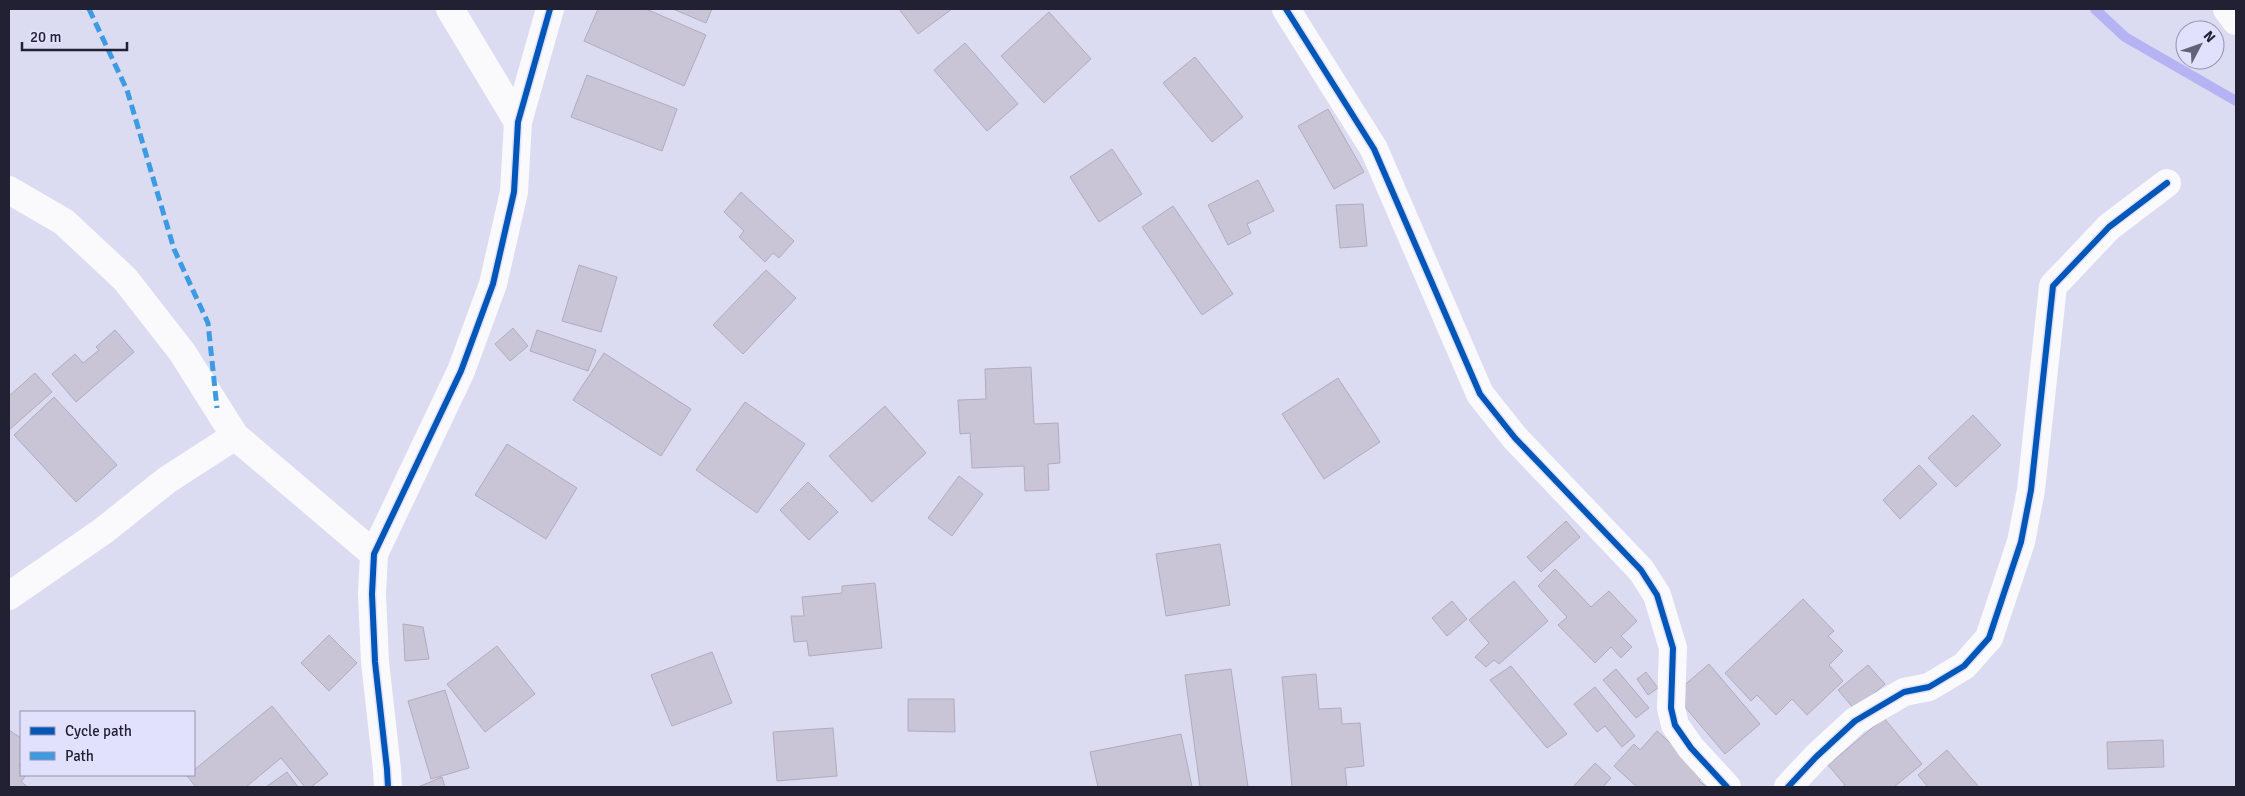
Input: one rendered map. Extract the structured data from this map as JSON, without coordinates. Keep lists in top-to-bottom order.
{
  "legend": ["Cycle path", "Path"],
  "scale_bar": "20 m",
  "north": "top right"
}
